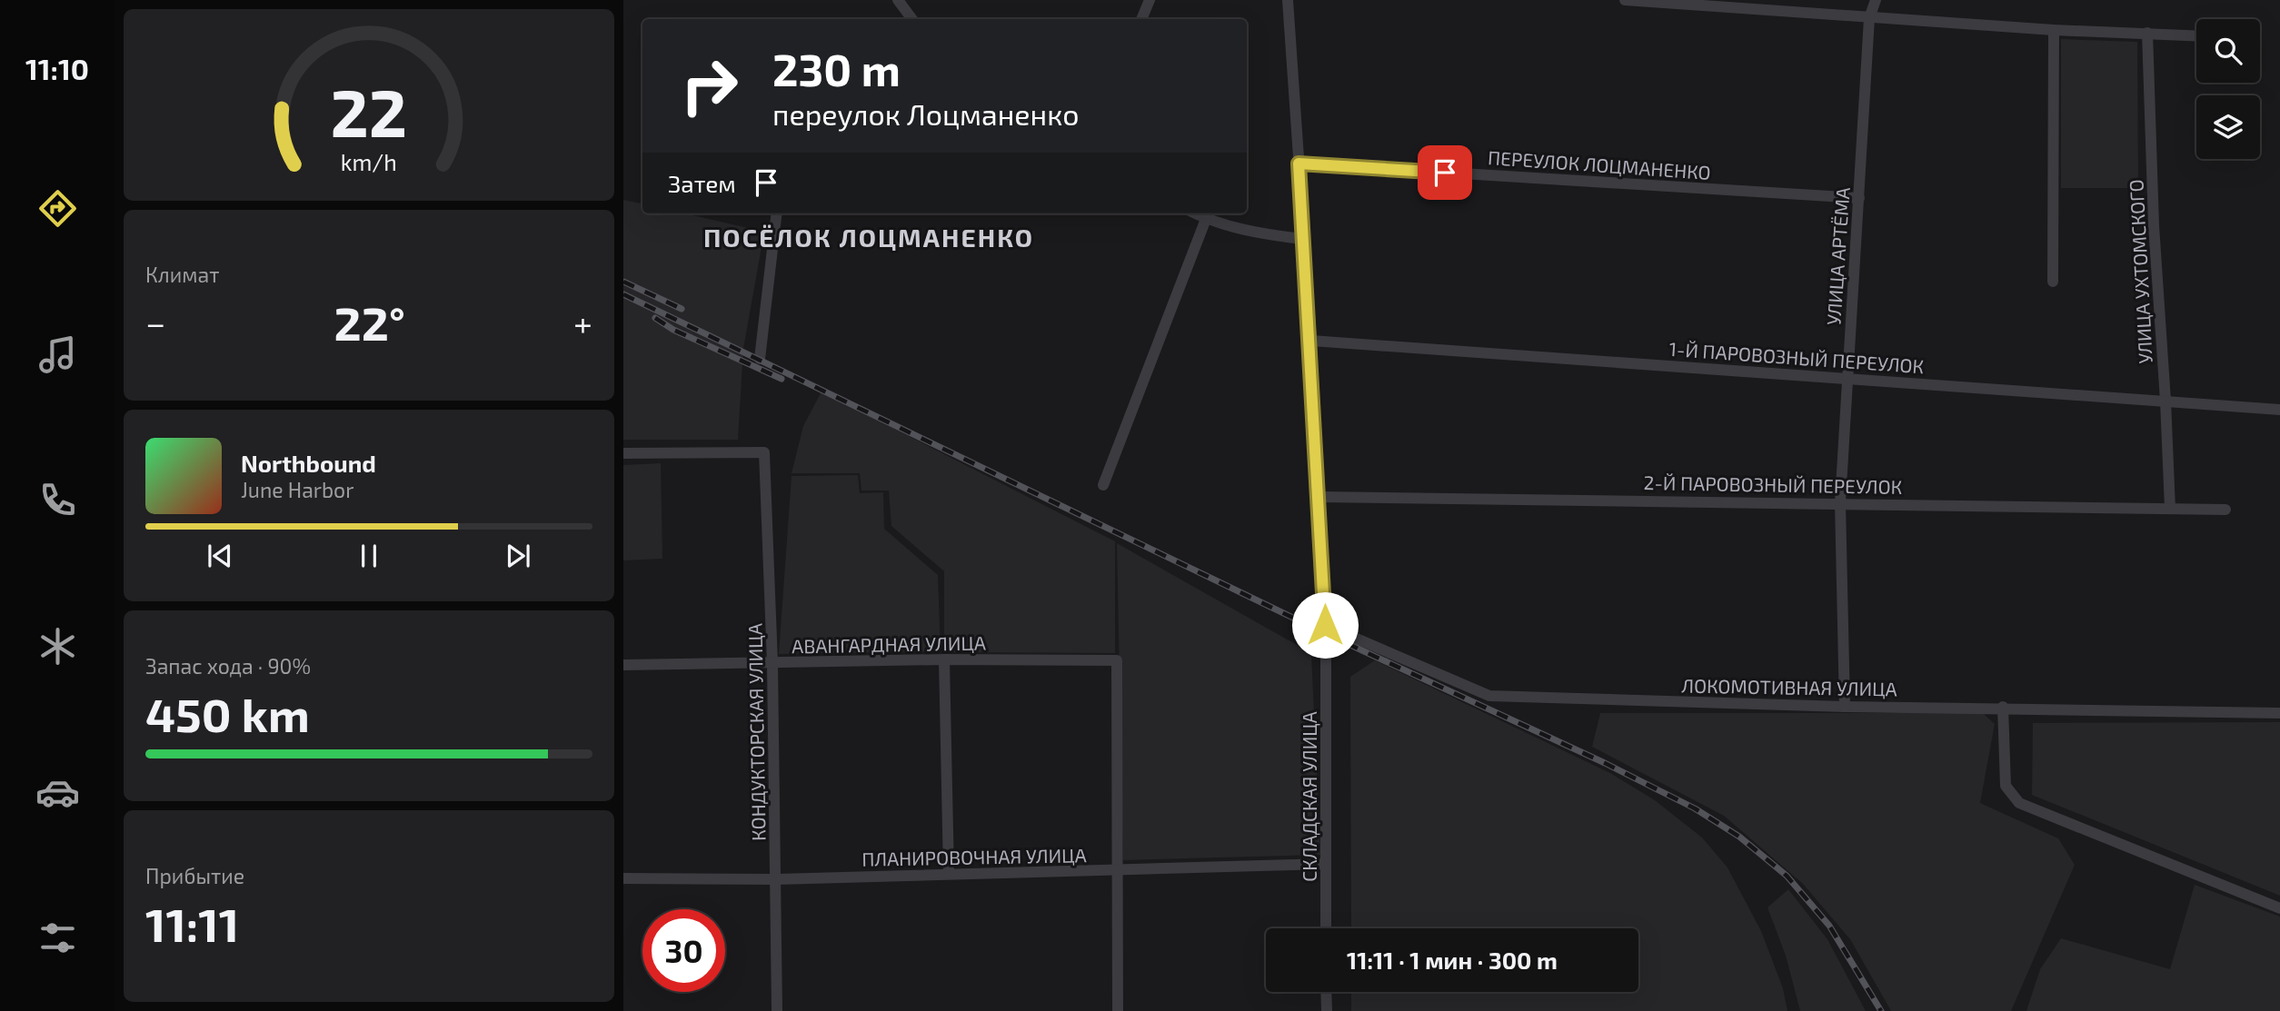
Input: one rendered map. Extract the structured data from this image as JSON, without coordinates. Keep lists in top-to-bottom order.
{
  "streets": {
    "street": [
      "ПЕРЕУЛОК ЛОЦМАНЕНКО",
      "УЛИЦА АРТЁМА",
      "УЛИЦА УХТОМСКОГО",
      "1-Й ПАРОВОЗНЫЙ ПЕРЕУЛОК",
      "2-Й ПАРОВОЗНЫЙ ПЕРЕУЛОК",
      "АВАНГАРДНАЯ УЛИЦА",
      "ЛОКОМОТИВНАЯ УЛИЦА",
      "КОНДУКТОРСКАЯ УЛИЦА",
      "СКЛАДСКАЯ УЛИЦА",
      "ПЛАНИРОВОЧНАЯ УЛИЦА"
    ]
  },
  "crossings": [
    ["ПЕРЕУЛОК ЛОЦМАНЕНКО", "УЛИЦА АРТЁМА"],
    ["УЛИЦА АРТЁМА", "1-Й ПАРОВОЗНЫЙ ПЕРЕУЛОК"],
    ["УЛИЦА АРТЁМА", "2-Й ПАРОВОЗНЫЙ ПЕРЕУЛОК"],
    ["УЛИЦА АРТЁМА", "ЛОКОМОТИВНАЯ УЛИЦА"],
    ["УЛИЦА УХТОМСКОГО", "1-Й ПАРОВОЗНЫЙ ПЕРЕУЛОК"],
    ["УЛИЦА УХТОМСКОГО", "2-Й ПАРОВОЗНЫЙ ПЕРЕУЛОК"],
    ["2-Й ПАРОВОЗНЫЙ ПЕРЕУЛОК", "ЛОКОМОТИВНАЯ УЛИЦА"],
    ["АВАНГАРДНАЯ УЛИЦА", "КОНДУКТОРСКАЯ УЛИЦА"],
    ["АВАНГАРДНАЯ УЛИЦА", "ПЛАНИРОВОЧНАЯ УЛИЦА"],
    ["КОНДУКТОРСКАЯ УЛИЦА", "ПЛАНИРОВОЧНАЯ УЛИЦА"],
    ["СКЛАДСКАЯ УЛИЦА", "ПЛАНИРОВОЧНАЯ УЛИЦА"]
  ],
  "districts": ["ПОСЁЛОК ЛОЦМАНЕНКО"],
  "page": {
    "tabs": "11:10",
    "turn": ["230 m", "переулок Лоцманенко"],
    "then": "Затем",
    "tile": [
      "Климат",
      ["Запас хода · 90%", "450 km"],
      ["Прибытие", "11:11"]
    ],
    "heat": ["−", "22°", "+"],
    "song": ["Northbound", "June Harbor"],
    "limit": "30",
    "trip": "11:11 · 1 мин · 300 m",
    "gauge": ["22", "km/h"]
  }
}
